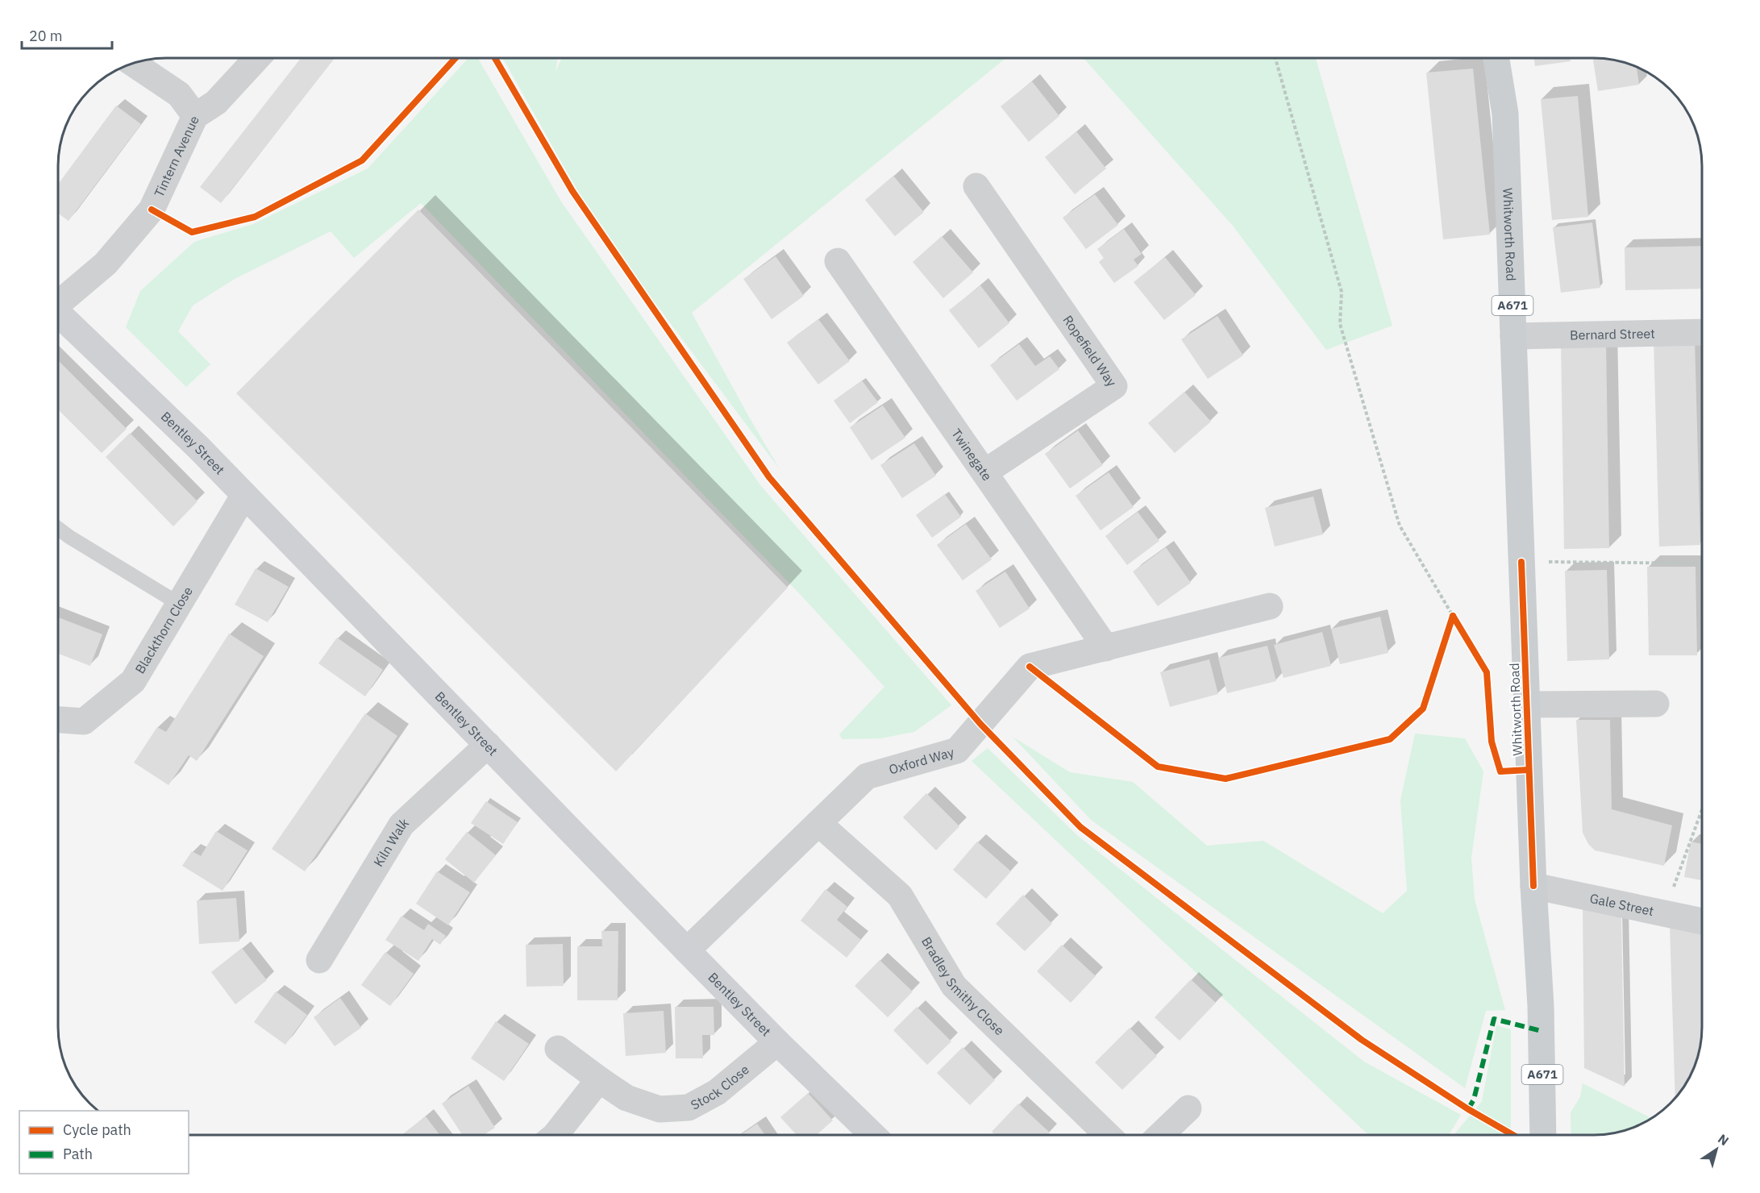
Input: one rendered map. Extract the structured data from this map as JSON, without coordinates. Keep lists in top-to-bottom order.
{
  "streets": {
    "main road": ["Whitworth Road", "A671"],
    "street": [
      "Tintern Avenue",
      "Bernard Street",
      "Ropefield Way",
      "Bentley Street",
      "Twinegate",
      "Blackthorn Close",
      "Oxford Way",
      "Kiln Walk",
      "Gale Street",
      "Bradley Smithy Close",
      "Stock Close"
    ]
  },
  "crossings": [
    ["Whitworth Road", "Bernard Street"],
    ["Whitworth Road", "Gale Street"],
    ["Ropefield Way", "Twinegate"],
    ["Bentley Street", "Blackthorn Close"],
    ["Bentley Street", "Oxford Way"],
    ["Bentley Street", "Kiln Walk"],
    ["Bentley Street", "Stock Close"],
    ["Twinegate", "Oxford Way"],
    ["Oxford Way", "Bradley Smithy Close"]
  ],
  "legend": ["Cycle path", "Path"],
  "scale_bar": "20 m",
  "north": "top right"
}
